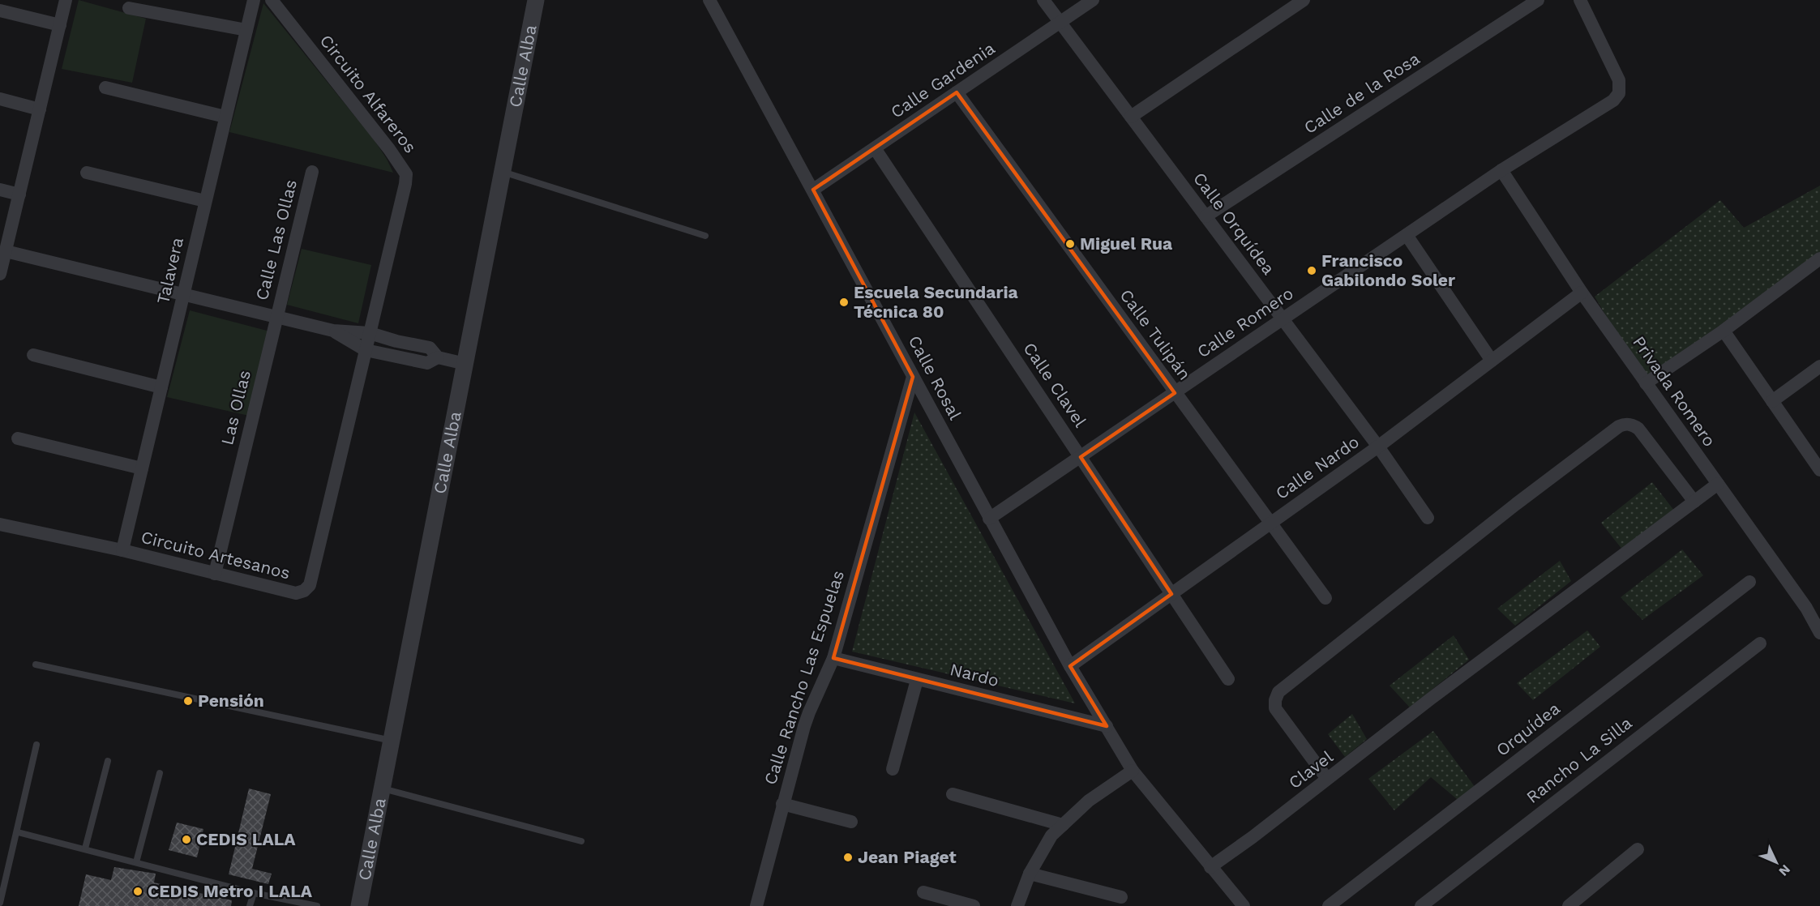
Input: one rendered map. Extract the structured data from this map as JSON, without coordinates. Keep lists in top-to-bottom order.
{
  "streets": {
    "street": [
      "Calle Alba",
      "Calle Gardenia",
      "Calle de la Rosa",
      "Circuito Alfareros",
      "Calle Orquídea",
      "Calle Las Ollas",
      "Talavera",
      "Calle Romero",
      "Calle Tulipán",
      "Calle Rosal",
      "Calle Clavel",
      "Privada Romero",
      "Las Ollas",
      "Calle Nardo",
      "Circuito Artesanos",
      "Nardo",
      "Calle Rancho Las Espuelas",
      "Orquídea",
      "Rancho La Silla",
      "Clavel"
    ]
  },
  "crossings": [
    ["Calle Gardenia", "Calle Orquídea"],
    ["Calle Gardenia", "Calle Tulipán"],
    ["Calle Gardenia", "Calle Rosal"],
    ["Calle Gardenia", "Calle Clavel"],
    ["Calle de la Rosa", "Calle Orquídea"],
    ["Circuito Alfareros", "Circuito Artesanos"],
    ["Calle Orquídea", "Calle Romero"],
    ["Calle Orquídea", "Calle Nardo"],
    ["Calle Las Ollas", "Las Ollas"],
    ["Talavera", "Circuito Artesanos"],
    ["Calle Romero", "Calle Tulipán"],
    ["Calle Romero", "Calle Rosal"],
    ["Calle Romero", "Calle Clavel"],
    ["Calle Romero", "Privada Romero"],
    ["Calle Tulipán", "Calle Nardo"],
    ["Calle Rosal", "Calle Nardo"],
    ["Calle Rosal", "Nardo"],
    ["Calle Rosal", "Calle Rancho Las Espuelas"],
    ["Calle Rosal", "Clavel"],
    ["Calle Clavel", "Calle Nardo"],
    ["Privada Romero", "Calle Nardo"],
    ["Privada Romero", "Clavel"],
    ["Las Ollas", "Circuito Artesanos"],
    ["Nardo", "Calle Rancho Las Espuelas"]
  ],
  "places": [
    "Miguel Rua",
    "Francisco Gabilondo Soler",
    "Escuela Secundaria Técnica 80",
    "Pensión",
    "CEDIS LALA",
    "Jean Piaget",
    "CEDIS Metro I LALA"
  ],
  "north": "bottom right"
}
